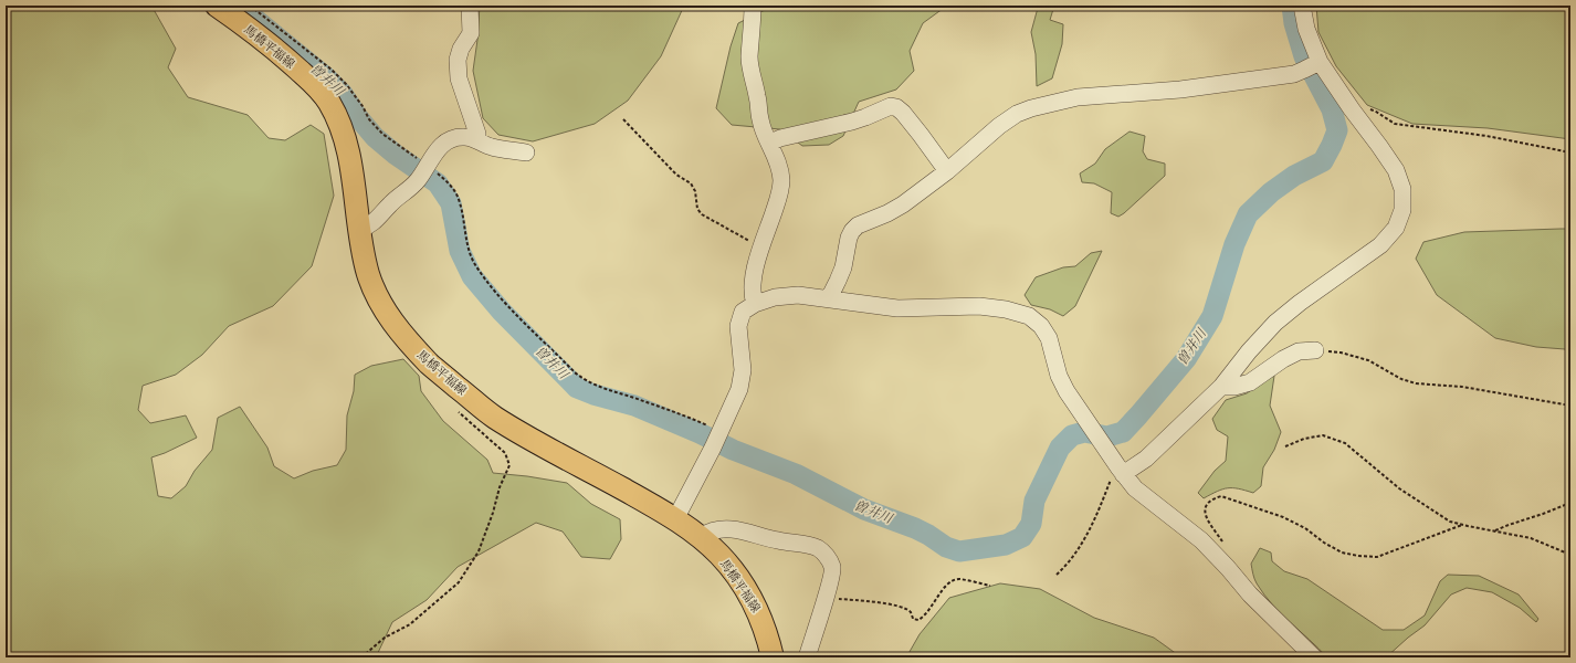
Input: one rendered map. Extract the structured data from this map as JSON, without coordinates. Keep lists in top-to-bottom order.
{
  "streets": {
    "main road": ["馬橋平福線"]
  },
  "water": ["曽井川"]
}
